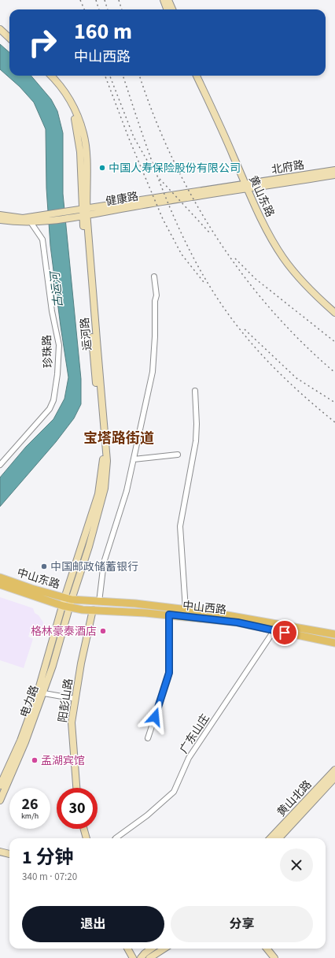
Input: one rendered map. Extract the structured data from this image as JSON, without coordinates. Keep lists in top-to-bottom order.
{
  "streets": {
    "main road": [
      "北府路",
      "黄山东路",
      "健康路",
      "运河路",
      "中山东路",
      "中山西路",
      "阳彭山路",
      "电力路",
      "黄山北路"
    ],
    "street": ["珍珠路", "广东山庄"]
  },
  "crossings": [
    ["北府路", "黄山东路"],
    ["北府路", "健康路"],
    ["黄山东路", "健康路"],
    ["健康路", "运河路"],
    ["健康路", "珍珠路"],
    ["运河路", "中山东路"],
    ["运河路", "中山西路"],
    ["运河路", "电力路"],
    ["中山东路", "中山西路"],
    ["中山东路", "电力路"],
    ["中山西路", "阳彭山路"],
    ["中山西路", "电力路"],
    ["中山西路", "广东山庄"]
  ],
  "districts": ["宝塔路街道"],
  "water": ["古运河"],
  "places": [
    "中国人寿保险股份有限公司",
    "中国邮政储蓄银行",
    "格林豪泰酒店",
    "孟湖宾馆"
  ],
  "page": {
    "turn": ["160 m", "中山西路"],
    "speed": "26 km/h",
    "limit": "30",
    "heading": ["1 分钟", "340 m · 07:20"],
    "buttons": ["退出", "分享"]
  }
}
